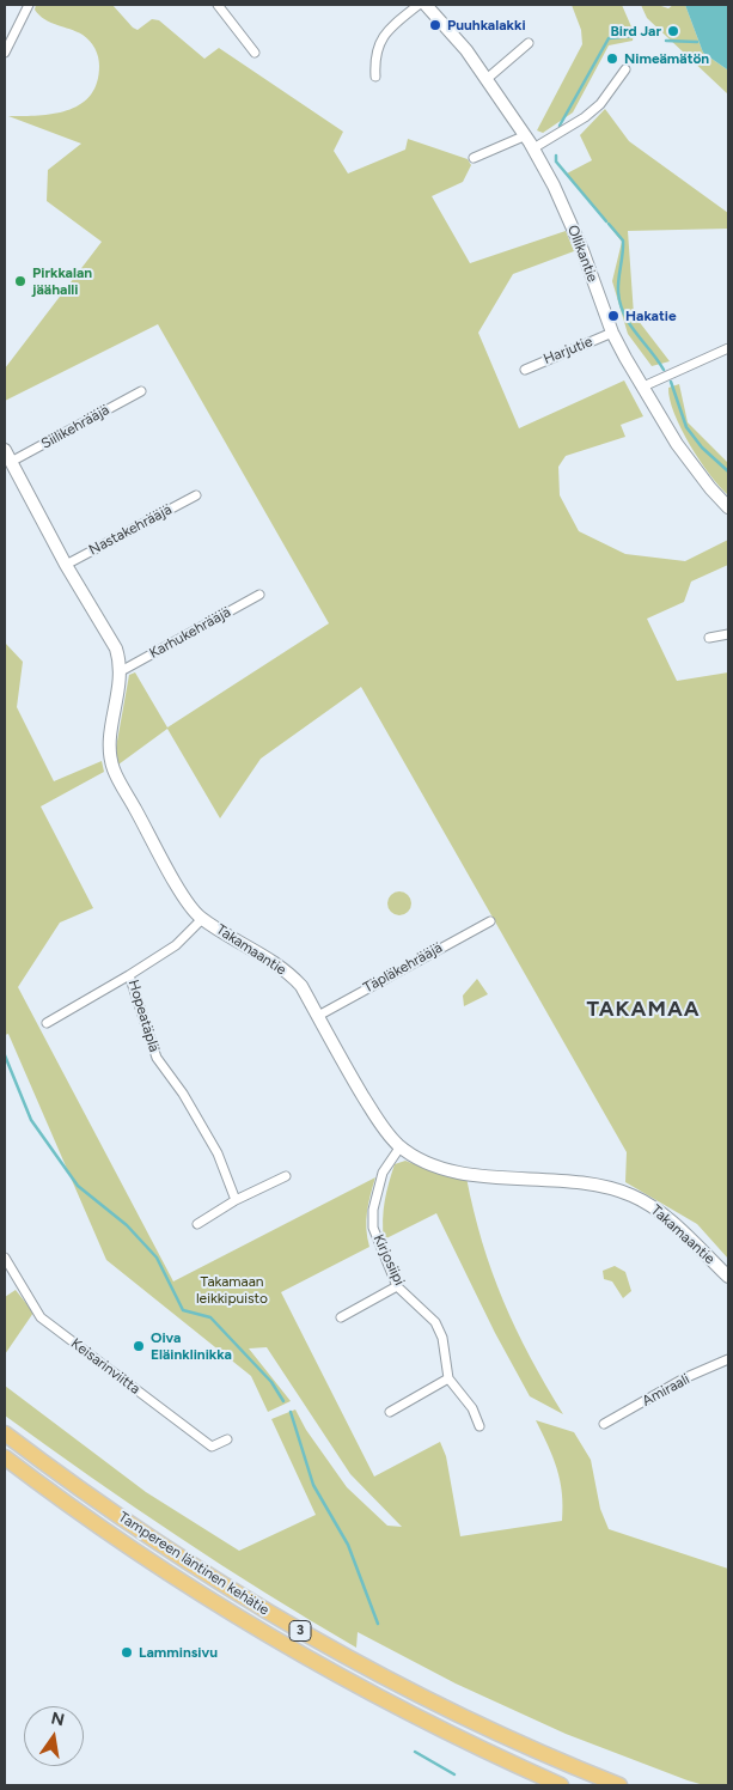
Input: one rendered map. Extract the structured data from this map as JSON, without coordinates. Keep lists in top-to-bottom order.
{
  "streets": {
    "highway": ["Tampereen läntinen kehätie", "3"],
    "street": [
      "Ollikantie",
      "Harjutie",
      "Siilikehrääjä",
      "Nastakehrääjä",
      "Karhukehrääjä",
      "Takamaantie",
      "Täpläkehrääjä",
      "Hopeatäplä",
      "Kirjosiipi",
      "Keisarinviitta",
      "Amiraali"
    ]
  },
  "crossings": [
    ["Ollikantie", "Harjutie"],
    ["Siilikehrääjä", "Takamaantie"],
    ["Nastakehrääjä", "Takamaantie"],
    ["Karhukehrääjä", "Takamaantie"],
    ["Takamaantie", "Täpläkehrääjä"],
    ["Takamaantie", "Hopeatäplä"],
    ["Takamaantie", "Kirjosiipi"]
  ],
  "districts": ["TAKAMAA"],
  "parks": ["Takamaan leikkipuisto"],
  "places": [
    "Puuhkalakki",
    "Bird Jar",
    "Nimeämätön",
    "Pirkkalan jäähalli",
    "Hakatie",
    "Oiva Eläinklinikka",
    "Lamminsivu"
  ],
  "north": "top"
}
